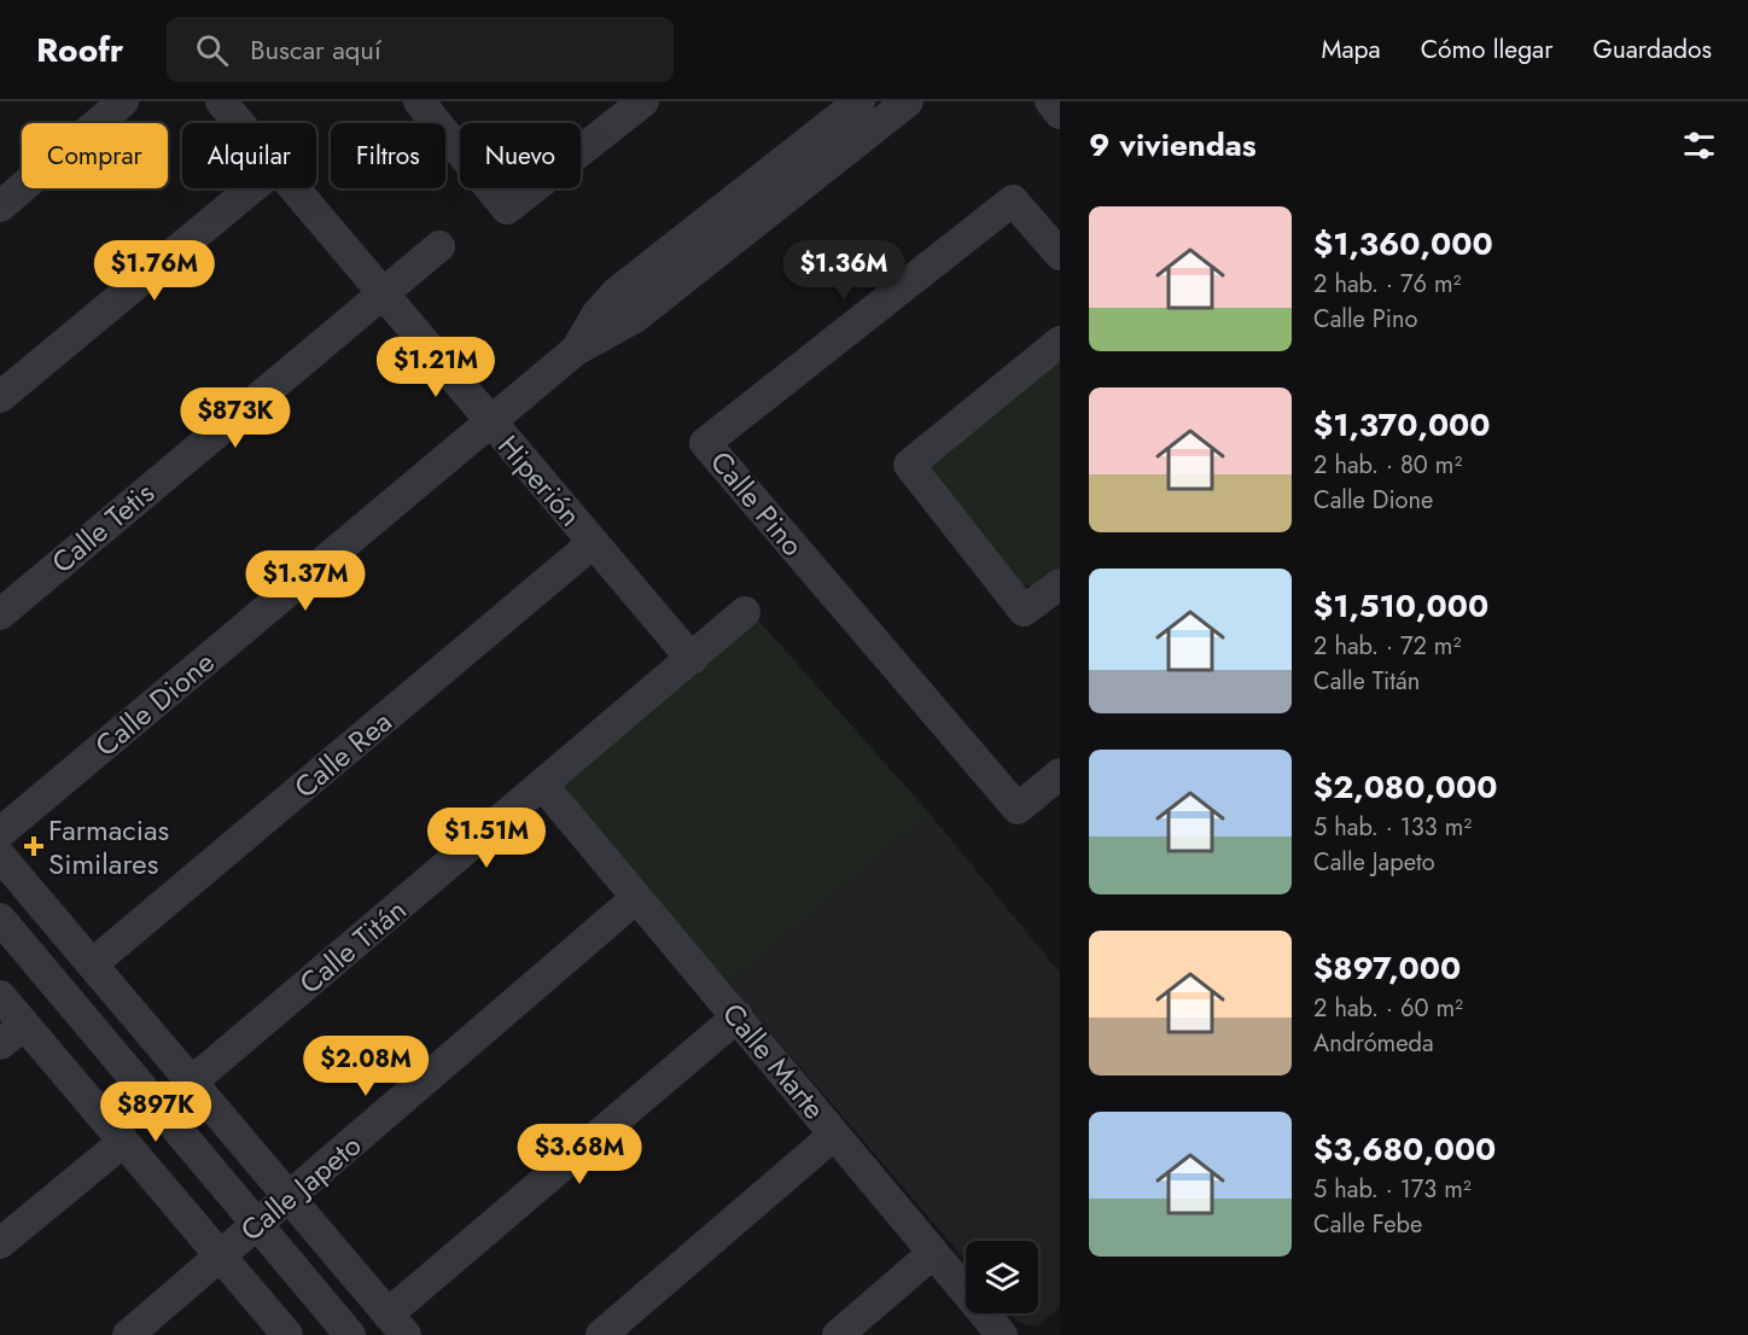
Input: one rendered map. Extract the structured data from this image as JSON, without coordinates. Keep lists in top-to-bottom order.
{
  "streets": {
    "street": [
      "Hiperión",
      "Calle Pino",
      "Calle Tetis",
      "Calle Dione",
      "Calle Rea",
      "Calle Titán",
      "Calle Marte",
      "Calle Japeto"
    ]
  },
  "crossings": [
    ["Hiperión", "Calle Tetis"],
    ["Hiperión", "Calle Dione"],
    ["Hiperión", "Calle Rea"],
    ["Hiperión", "Calle Titán"],
    ["Calle Titán", "Calle Marte"],
    ["Calle Marte", "Calle Japeto"]
  ],
  "places": {
    "health": ["Farmacias Similares"]
  },
  "page": {
    "header": "Roofr",
    "search": "Buscar aquí",
    "nav": ["Mapa", "Cómo llegar", "Guardados"],
    "heading": "9 viviendas",
    "chip": [
      "Comprar",
      "Alquilar",
      "Filtros",
      "Nuevo"
    ],
    "list": [
      {
        "name": "$1,360,000",
        "note": "2 hab. · 76 m² · Calle Pino"
      },
      {
        "name": "$1,370,000",
        "note": "2 hab. · 80 m² · Calle Dione"
      },
      {
        "name": "$1,510,000",
        "note": "2 hab. · 72 m² · Calle Titán"
      },
      {
        "name": "$2,080,000",
        "note": "5 hab. · 133 m² · Calle Japeto"
      },
      {
        "name": "$897,000",
        "note": "2 hab. · 60 m² · Andrómeda"
      },
      {
        "name": "$3,680,000",
        "note": "5 hab. · 173 m² · Calle Febe"
      }
    ],
    "price": [
      "$1.76M",
      "$1.36M",
      "$1.21M",
      "$873K",
      "$1.37M",
      "$1.51M",
      "$2.08M",
      "$897K",
      "$3.68M"
    ]
  }
}
